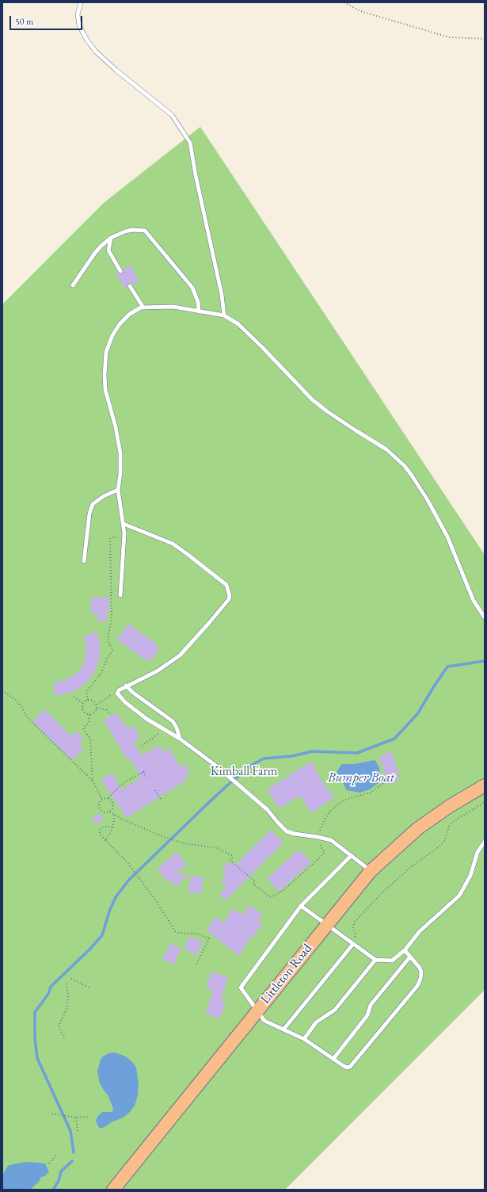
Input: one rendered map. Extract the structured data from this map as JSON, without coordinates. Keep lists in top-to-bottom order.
{
  "streets": {
    "main road": ["Littleton Road"]
  },
  "water": ["Bumper Boat"],
  "parks": ["Kimball Farm"],
  "scale_bar": "50 m"
}
